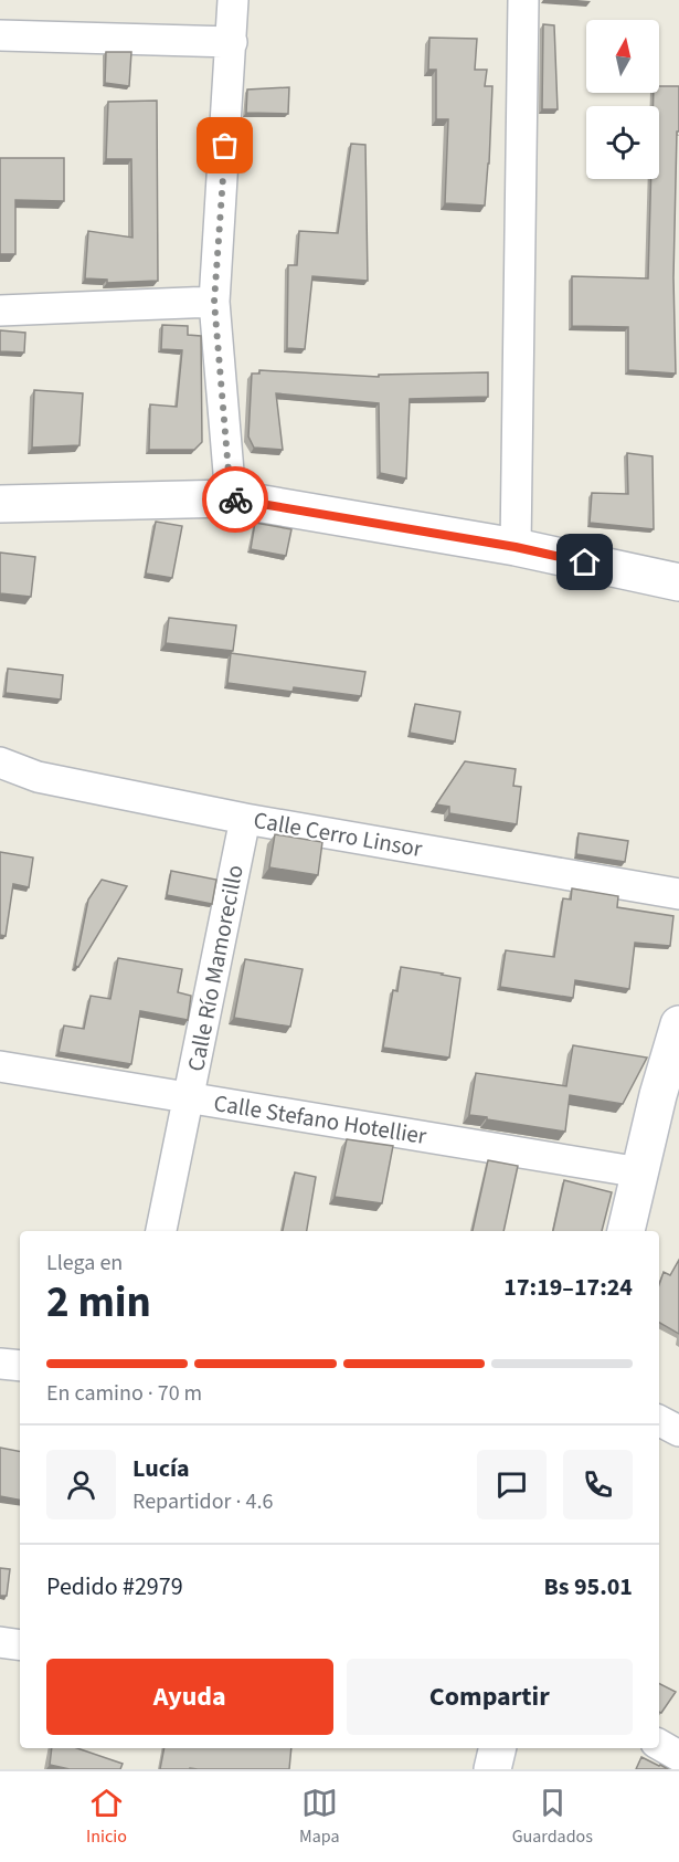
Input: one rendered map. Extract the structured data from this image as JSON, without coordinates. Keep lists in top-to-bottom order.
{
  "streets": {
    "street": ["Calle Cerro Linsor", "Calle Río Mamorecillo", "Calle Stefano Hotellier"]
  },
  "crossings": [
    ["Calle Cerro Linsor", "Calle Río Mamorecillo"],
    ["Calle Río Mamorecillo", "Calle Stefano Hotellier"]
  ],
  "north": "top",
  "page": {
    "heading": ["2 min", "Llega en", "17:19–17:24"],
    "panel": [
      "Lucía",
      "Repartidor · 4.6",
      "Pedido #2979",
      "Bs 95.01"
    ],
    "bar": "En camino · 70 m",
    "buttons": ["Ayuda", "Compartir"],
    "tabs": ["Inicio", "Mapa", "Guardados"]
  }
}
